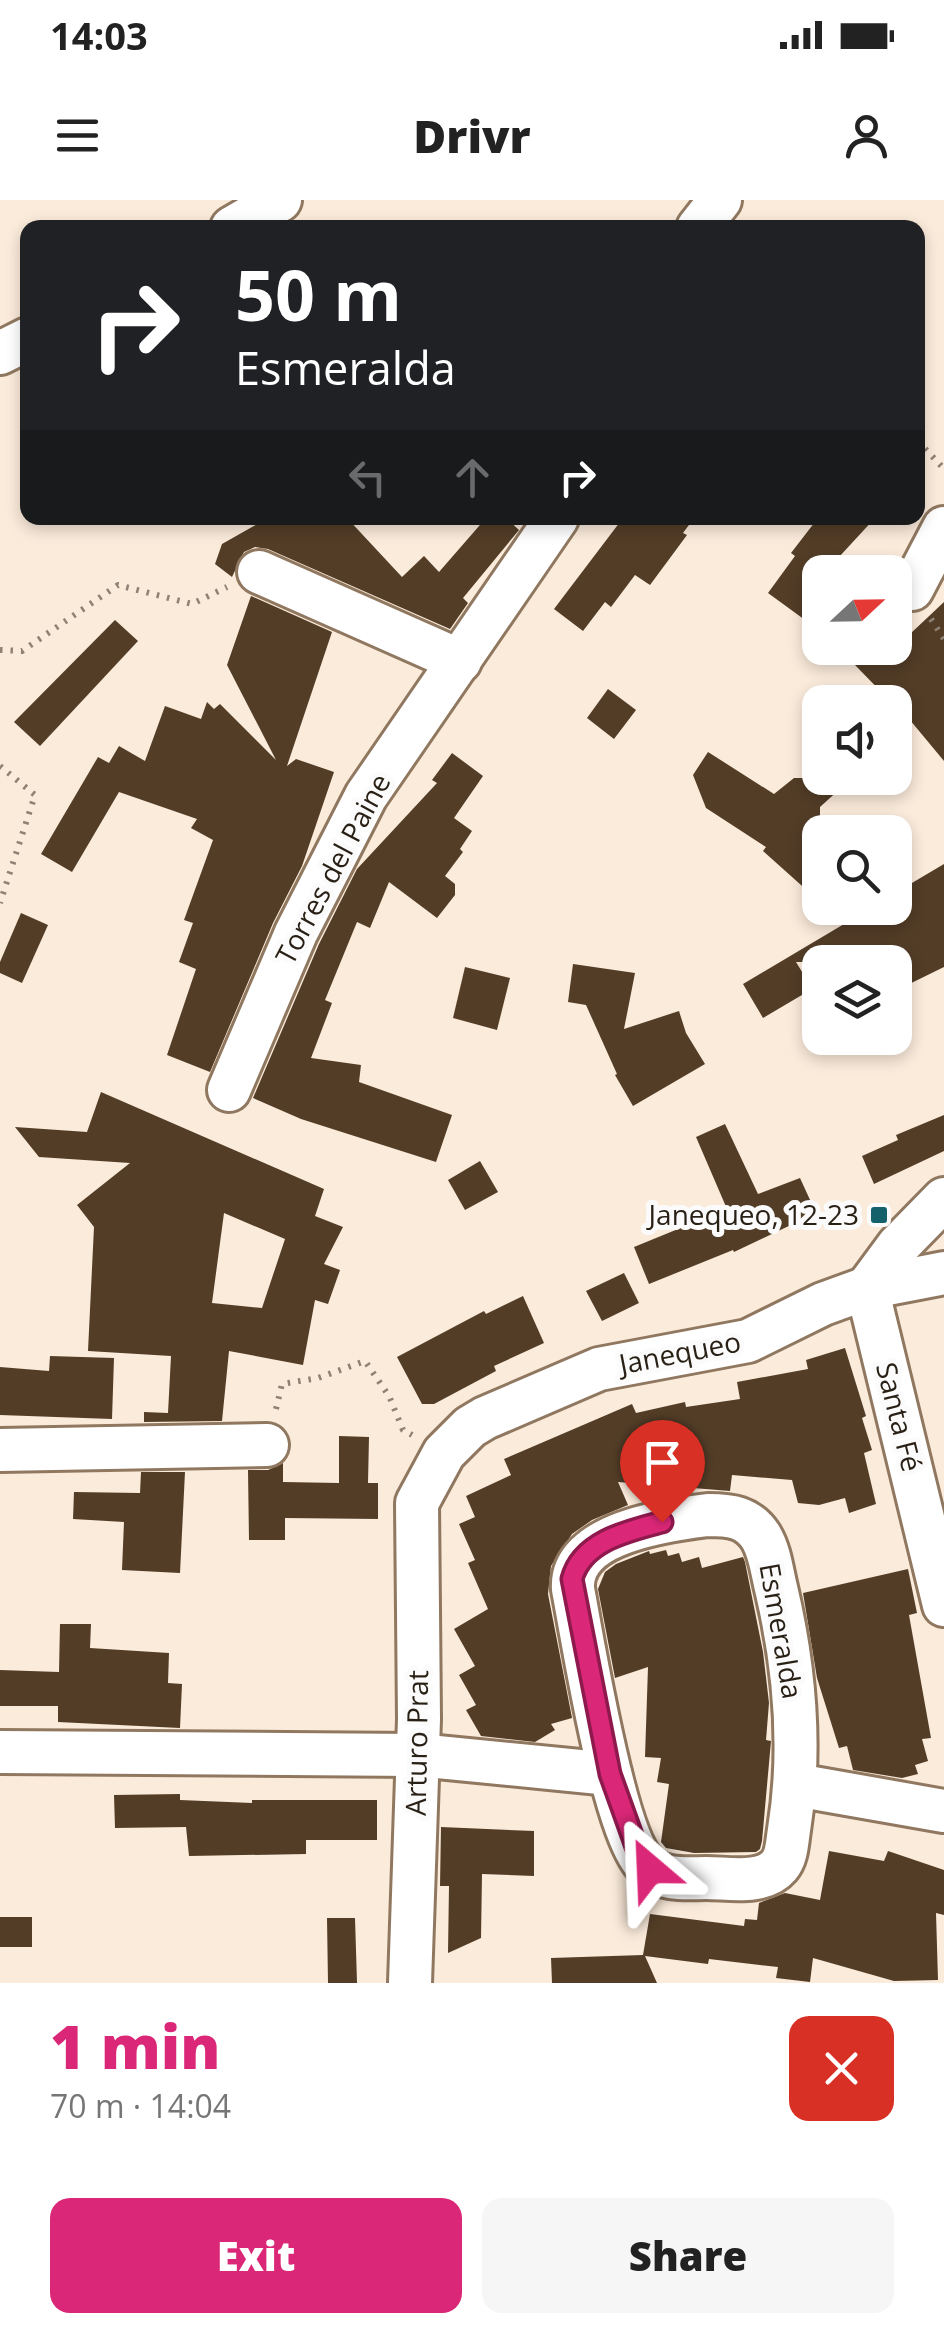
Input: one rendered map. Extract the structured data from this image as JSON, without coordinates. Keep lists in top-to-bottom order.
{
  "streets": {
    "street": [
      "Torres del Paine",
      "Janequeo",
      "Santa Fé",
      "Esmeralda",
      "Arturo Prat"
    ]
  },
  "crossings": [
    ["Janequeo", "Santa Fé"],
    ["Janequeo", "Arturo Prat"]
  ],
  "places": {
    "transit": ["Janequeo, 12-23"]
  },
  "north": "right",
  "page": {
    "status": "14:03",
    "header": "Drivr",
    "turn": ["50 m", "Esmeralda"],
    "heading": ["1 min", "70 m · 14:04"],
    "buttons": ["Exit", "Share"]
  }
}
